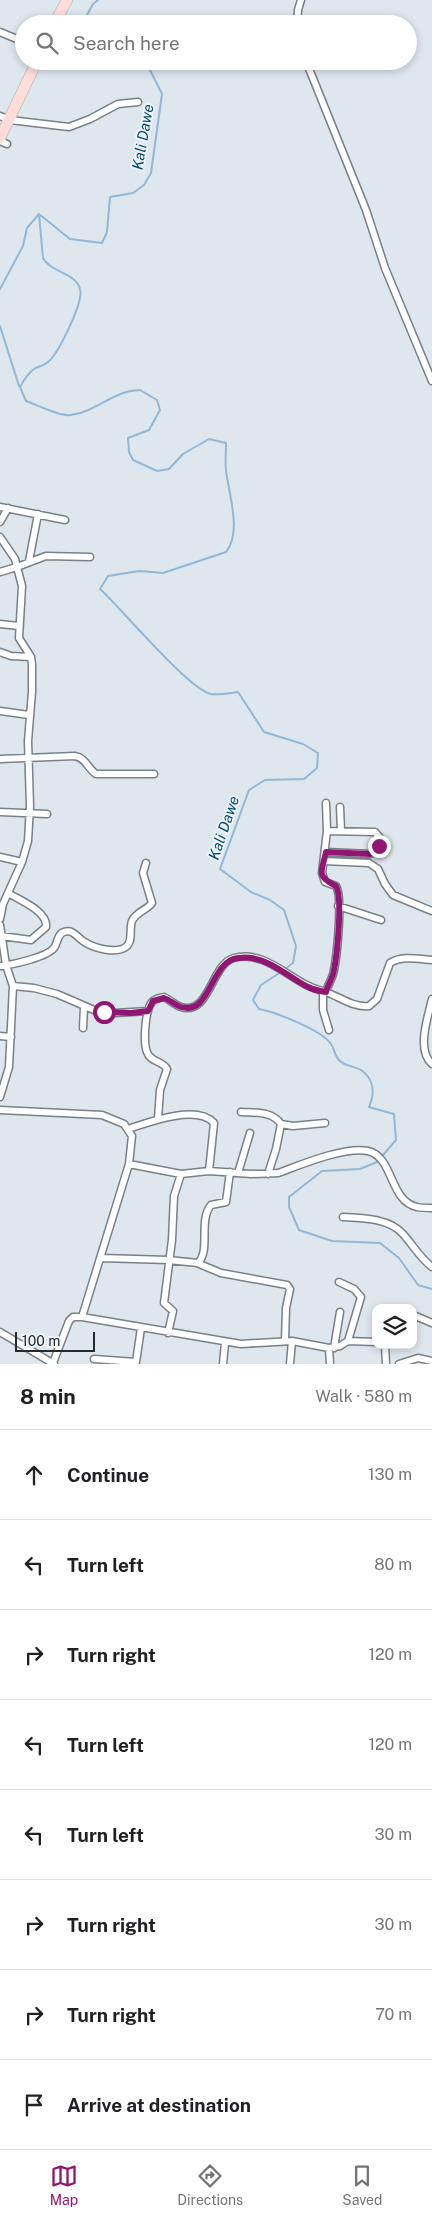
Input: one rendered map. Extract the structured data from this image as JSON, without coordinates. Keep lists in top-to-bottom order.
{
  "water": ["Kali Dawe"],
  "scale_bar": "100 m",
  "page": {
    "search": "Search here",
    "scale": "100 m",
    "heading": ["8 min", "Walk · 580 m"],
    "list": [
      ["Continue", "130 m"],
      ["Turn left", "80 m"],
      ["Turn right", "120 m"],
      ["Turn left", "120 m"],
      ["Turn left", "30 m"],
      ["Turn right", "30 m"],
      ["Turn right", "70 m"],
      "Arrive at destination"
    ],
    "nav": ["Map", "Directions", "Saved"]
  }
}
